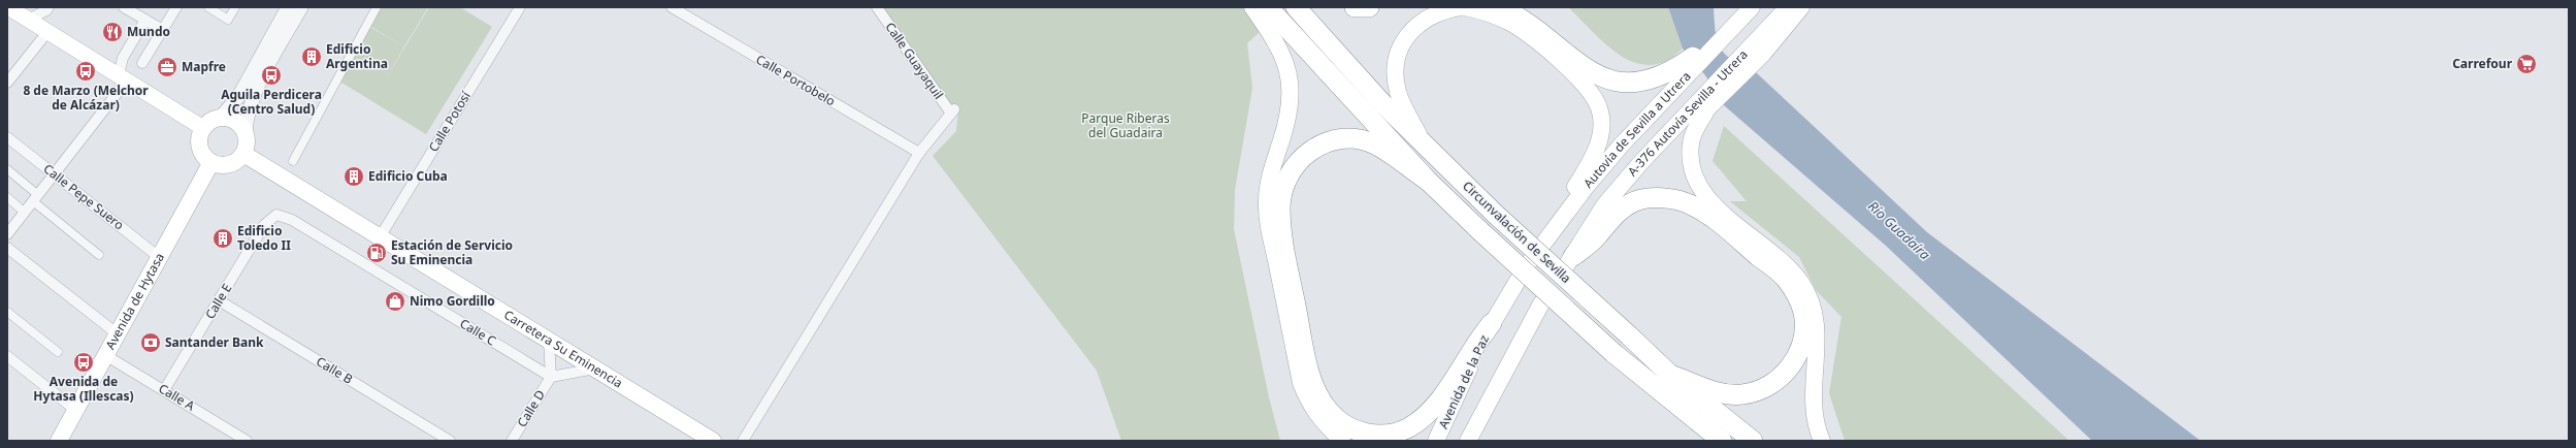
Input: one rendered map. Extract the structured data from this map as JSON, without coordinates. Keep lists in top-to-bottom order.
{
  "streets": {
    "highway": ["Circunvalación de Sevilla"],
    "main road": [
      "A-376 Autovía Sevilla - Utrera",
      "Autovía de Sevilla a Utrera",
      "Avenida de Hytasa",
      "Carretera Su Eminencia",
      "Avenida de la Paz"
    ],
    "street": [
      "Calle Guayaquil",
      "Calle Portobelo",
      "Calle Potosí",
      "Calle Pepe Suero",
      "Calle E",
      "Calle C",
      "Calle B",
      "Calle A",
      "Calle D"
    ]
  },
  "crossings": [
    ["Calle Guayaquil", "Calle Portobelo"],
    ["Calle Potosí", "Carretera Su Eminencia"],
    ["Calle Pepe Suero", "Avenida de Hytasa"],
    ["Avenida de Hytasa", "Carretera Su Eminencia"],
    ["Avenida de Hytasa", "Calle A"],
    ["Calle E", "Calle C"],
    ["Calle E", "Calle B"],
    ["Calle E", "Calle A"],
    ["Calle C", "Calle D"],
    ["Carretera Su Eminencia", "Calle D"]
  ],
  "water": ["Río Guadaíra"],
  "parks": ["Parque Riberas del Guadaira"],
  "places": {
    "restaurant": ["Mundo"],
    "building": ["Edificio Argentina", "Edificio Cuba", "Edificio Toledo II"],
    "supermarket": ["Carrefour"],
    "office": ["Mapfre"],
    "bus stop": ["8 de Marzo (Melchor de Alcázar)", "Aguila Perdicera (Centro Salud)", "Avenida de Hytasa (Illescas)"],
    "fuel station": ["Estación de Servicio Su Eminencia"],
    "shop": ["Nimo Gordillo"],
    "bank": ["Santander Bank"]
  }
}
